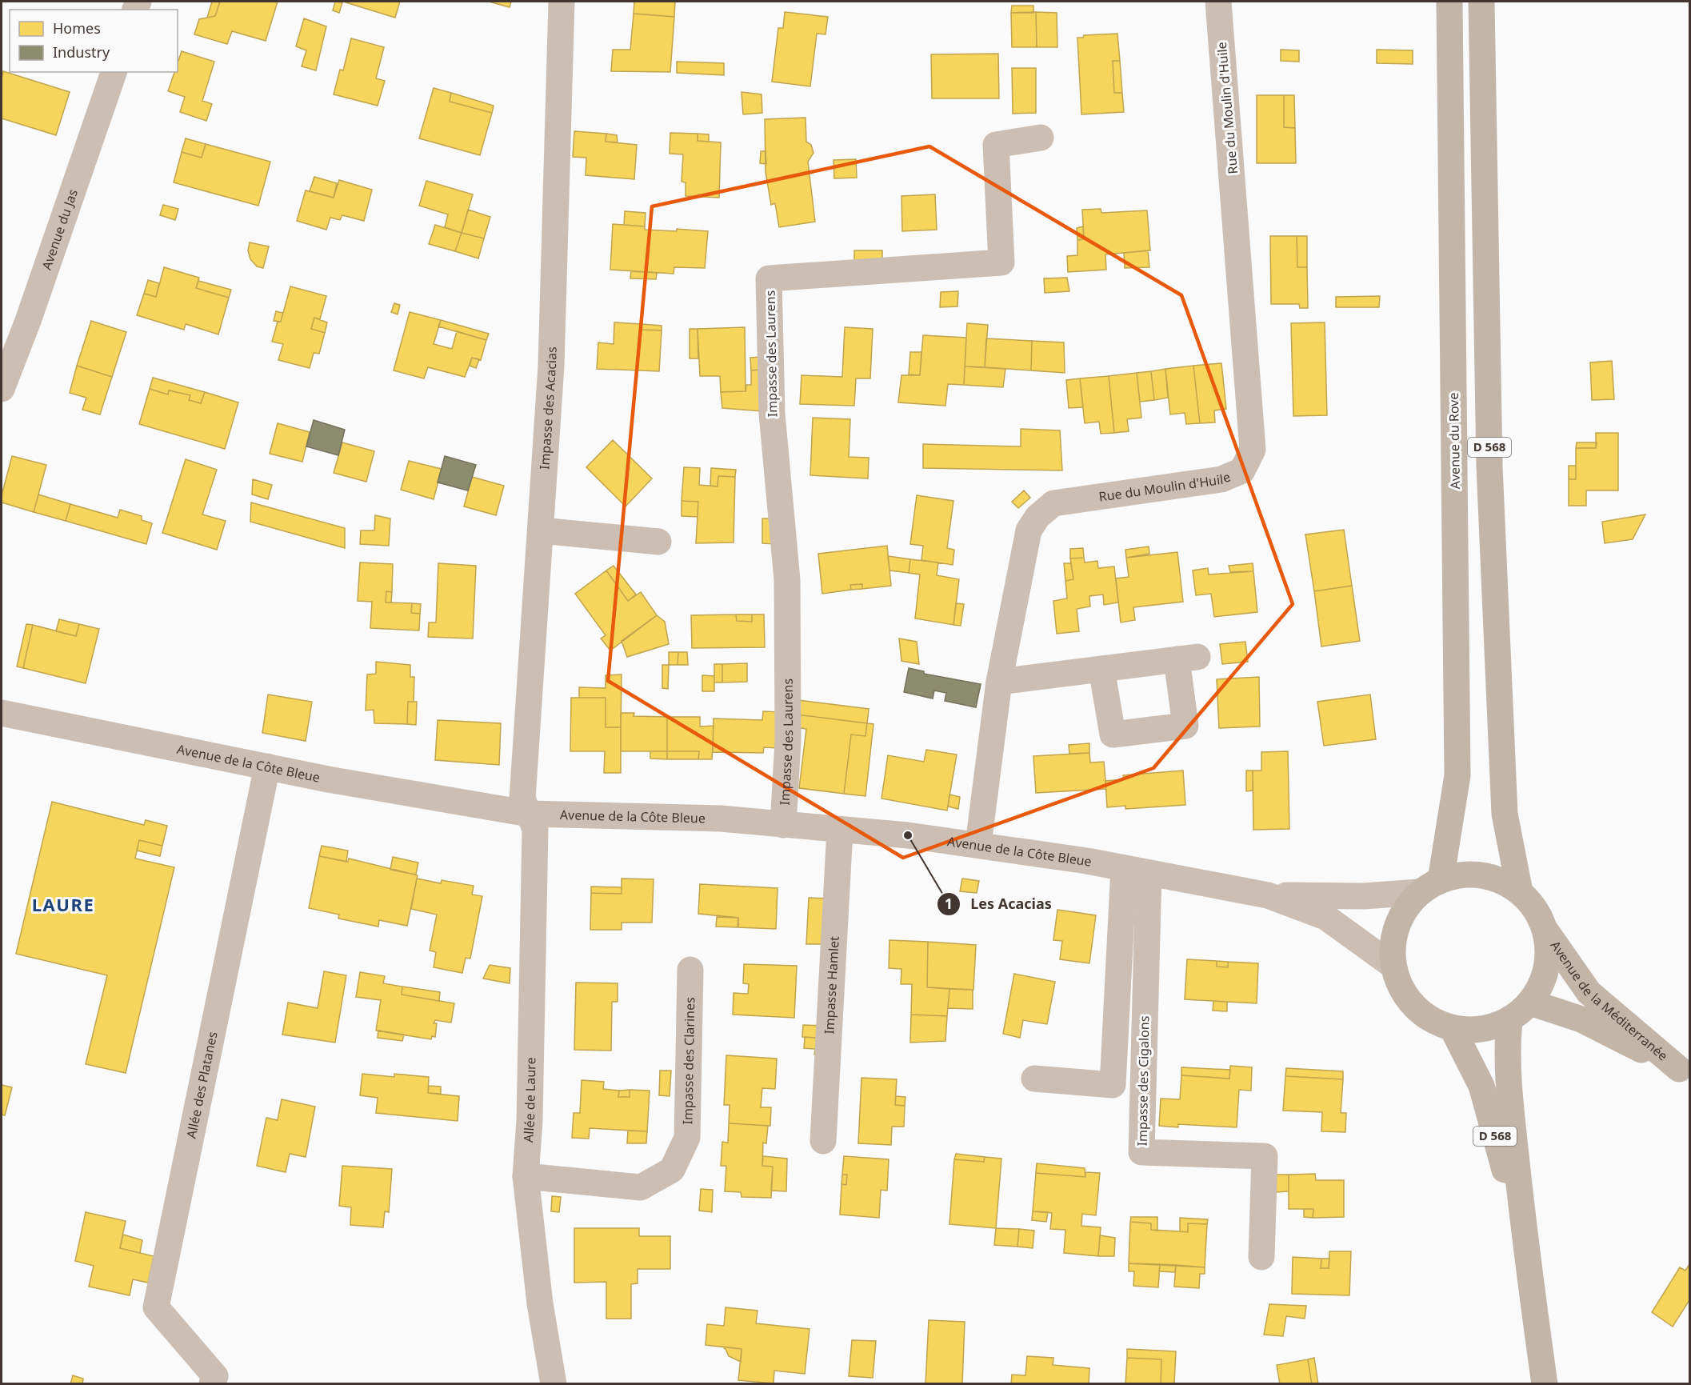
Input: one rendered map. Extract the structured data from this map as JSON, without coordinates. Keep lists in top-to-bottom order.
{
  "streets": {
    "main road": ["Avenue du Rove", "D 568", "Avenue de la Méditerranée"],
    "street": [
      "Rue du Moulin d'Huile",
      "Avenue du Jas",
      "Impasse des Laurens",
      "Impasse des Acacias",
      "Avenue de la Côte Bleue",
      "Impasse Hamlet",
      "Impasse des Clarines",
      "Impasse des Cigalons",
      "Allée des Platanes",
      "Allée de Laure"
    ]
  },
  "crossings": [
    ["Rue du Moulin d'Huile", "Avenue de la Côte Bleue"],
    ["Impasse des Laurens", "Avenue de la Côte Bleue"],
    ["Impasse des Acacias", "Avenue de la Côte Bleue"],
    ["Impasse des Acacias", "Allée de Laure"],
    ["Avenue du Rove", "D 568"],
    ["Avenue du Rove", "Avenue de la Côte Bleue"],
    ["Avenue du Rove", "Avenue de la Méditerranée"],
    ["D 568", "Avenue de la Côte Bleue"],
    ["D 568", "Avenue de la Méditerranée"],
    ["Avenue de la Côte Bleue", "Impasse Hamlet"],
    ["Avenue de la Côte Bleue", "Avenue de la Méditerranée"],
    ["Avenue de la Côte Bleue", "Impasse des Cigalons"],
    ["Avenue de la Côte Bleue", "Allée des Platanes"],
    ["Avenue de la Côte Bleue", "Allée de Laure"],
    ["Impasse des Clarines", "Allée de Laure"]
  ],
  "districts": ["LAURE"],
  "places": ["Les Acacias"],
  "legend": ["Homes", "Industry"]
}
